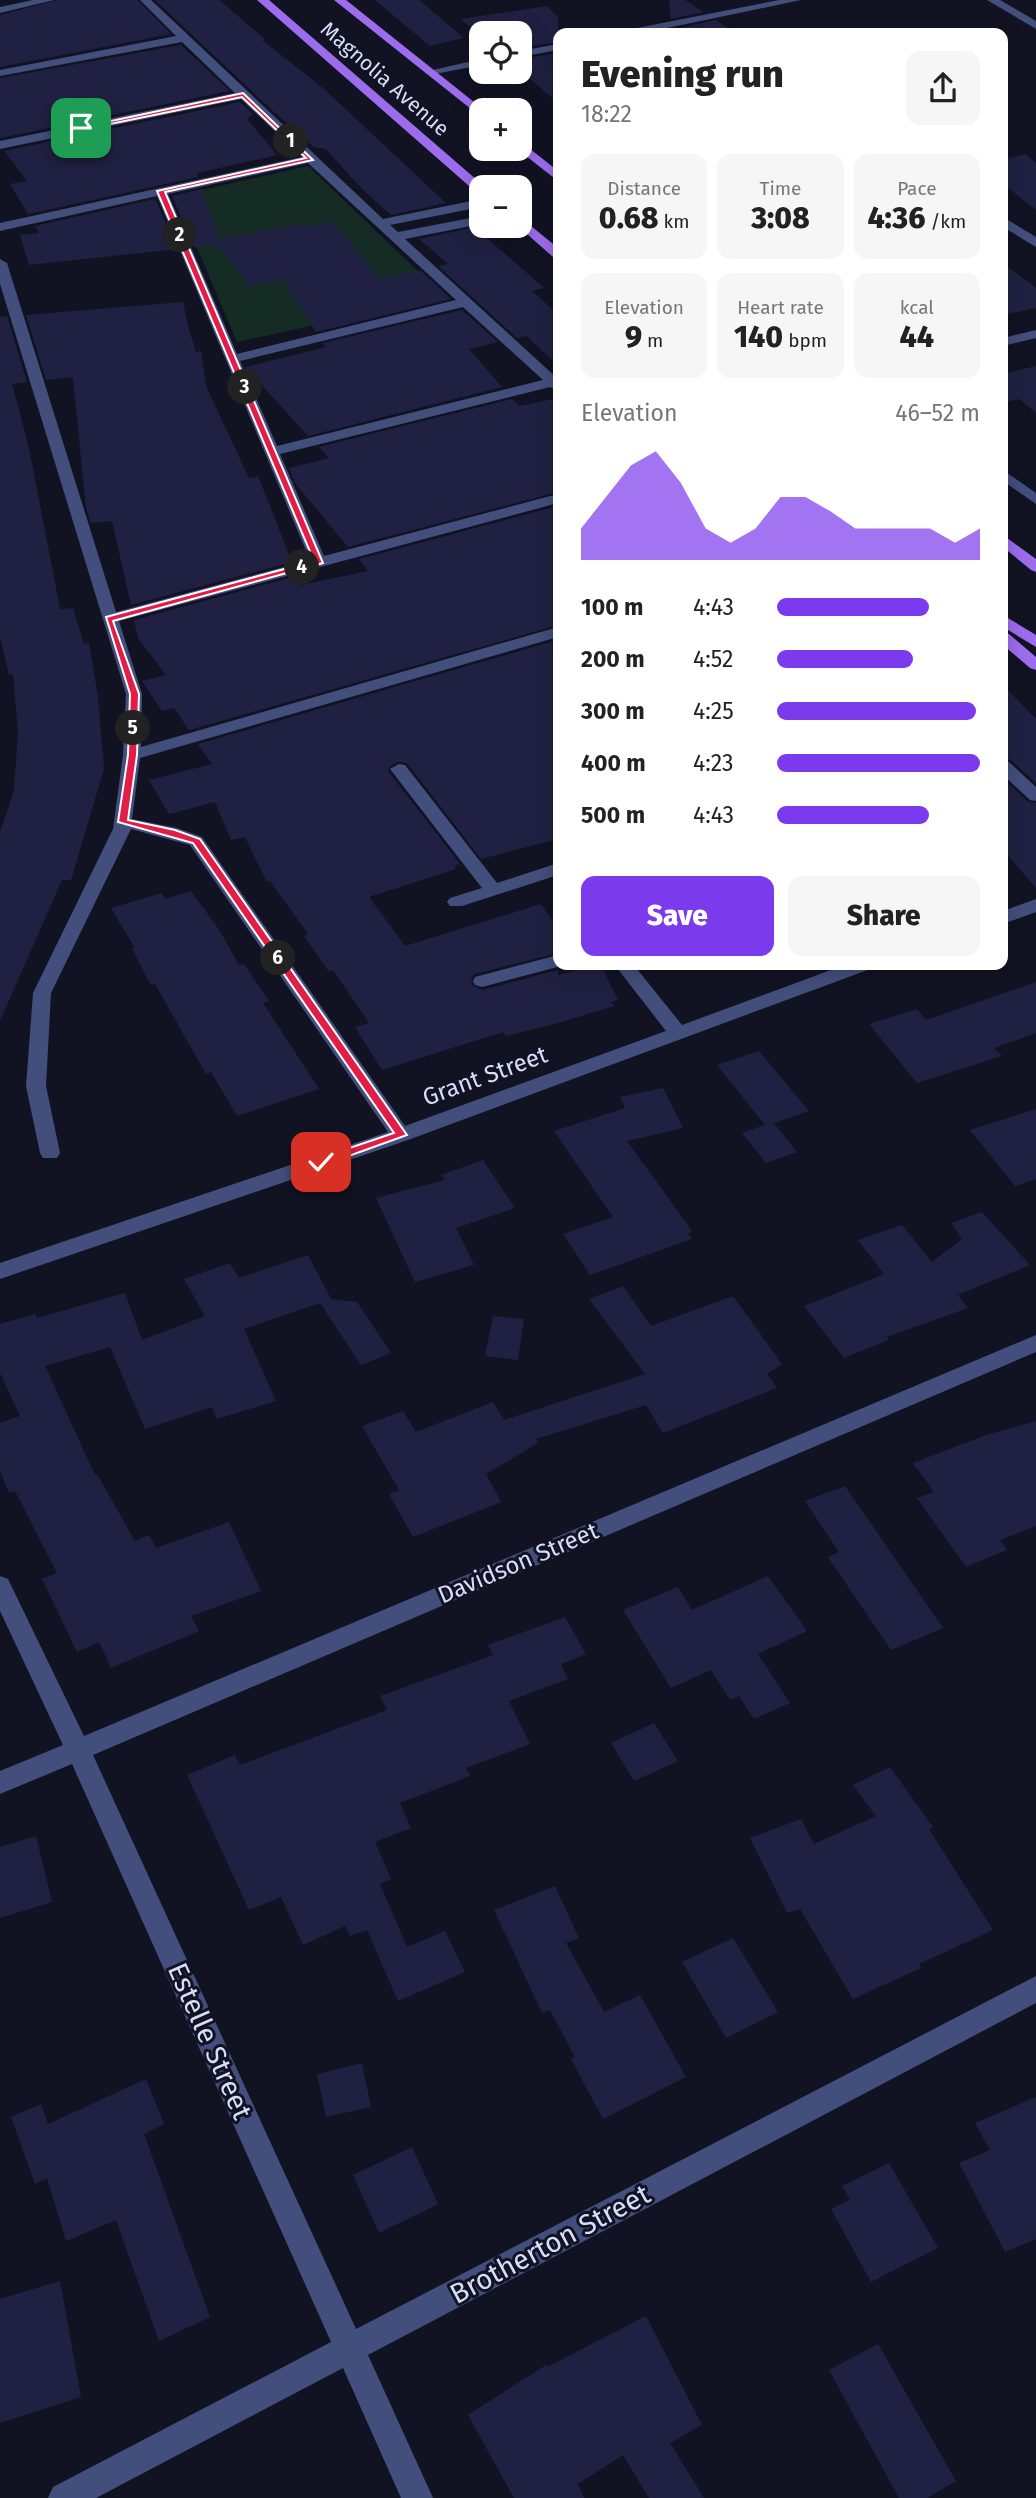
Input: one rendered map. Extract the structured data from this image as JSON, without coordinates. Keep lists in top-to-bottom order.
{
  "streets": {
    "main road": ["Magnolia Avenue"],
    "street": [
      "Grant Street",
      "Davidson Street",
      "Estelle Street",
      "Brotherton Street"
    ]
  },
  "crossings": [
    ["Davidson Street", "Estelle Street"],
    ["Estelle Street", "Brotherton Street"]
  ],
  "page": {
    "map_buttons": ["+", "−"],
    "heading": ["Evening run", "18:22"],
    "pins": [
      "1",
      "2",
      "3",
      "4",
      "5",
      "6"
    ],
    "stats": [
      ["Distance", "0.68 km"],
      ["Time", "3:08"],
      ["Pace", "4:36 /km"],
      ["Elevation", "9 m"],
      ["Heart rate", "140 bpm"],
      ["kcal", "44"]
    ],
    "chart": ["Elevation", "46–52 m"],
    "list": [
      {
        "name": "100 m",
        "note": "4:43"
      },
      {
        "name": "200 m",
        "note": "4:52"
      },
      {
        "name": "300 m",
        "note": "4:25"
      },
      {
        "name": "400 m",
        "note": "4:23"
      },
      {
        "name": "500 m",
        "note": "4:43"
      }
    ],
    "buttons": ["Save", "Share"]
  }
}
